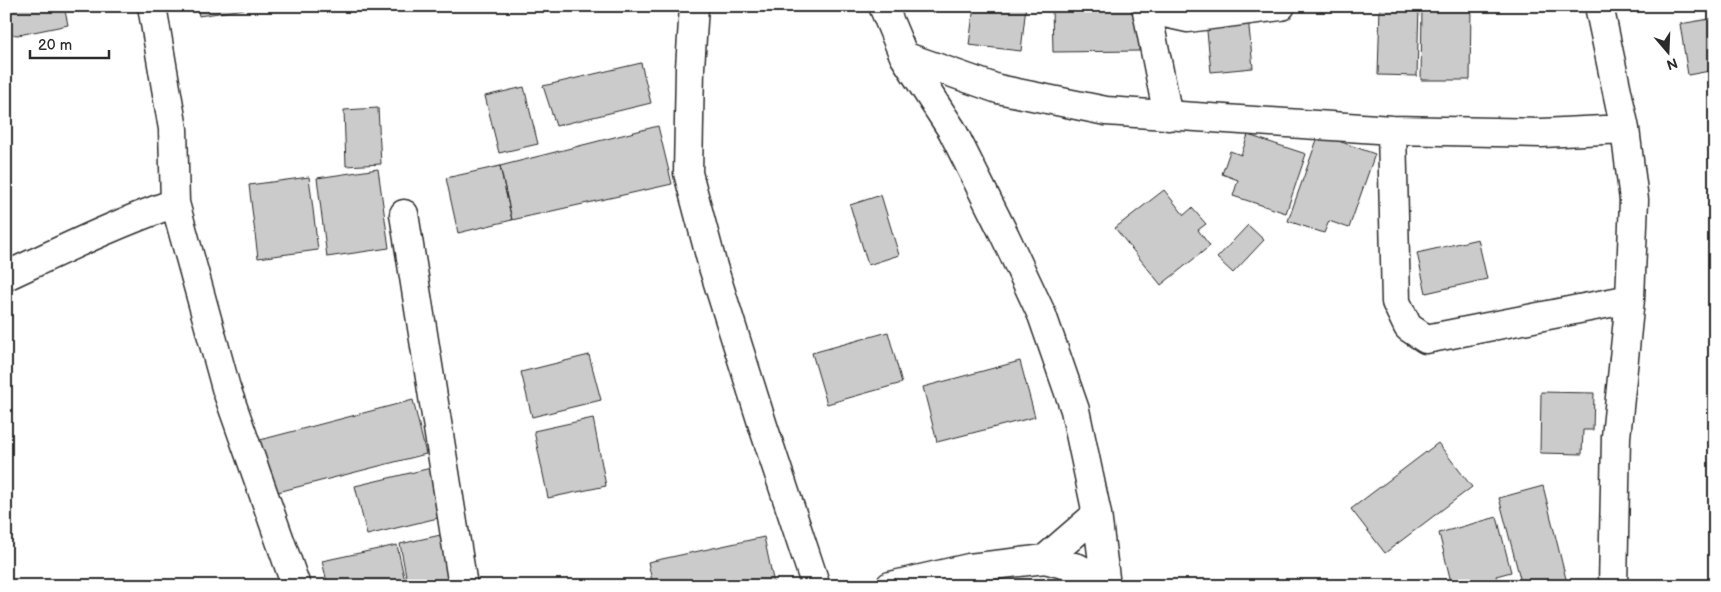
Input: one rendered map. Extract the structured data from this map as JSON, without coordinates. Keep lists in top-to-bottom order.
{
  "scale_bar": "20 m",
  "north": "bottom"
}
